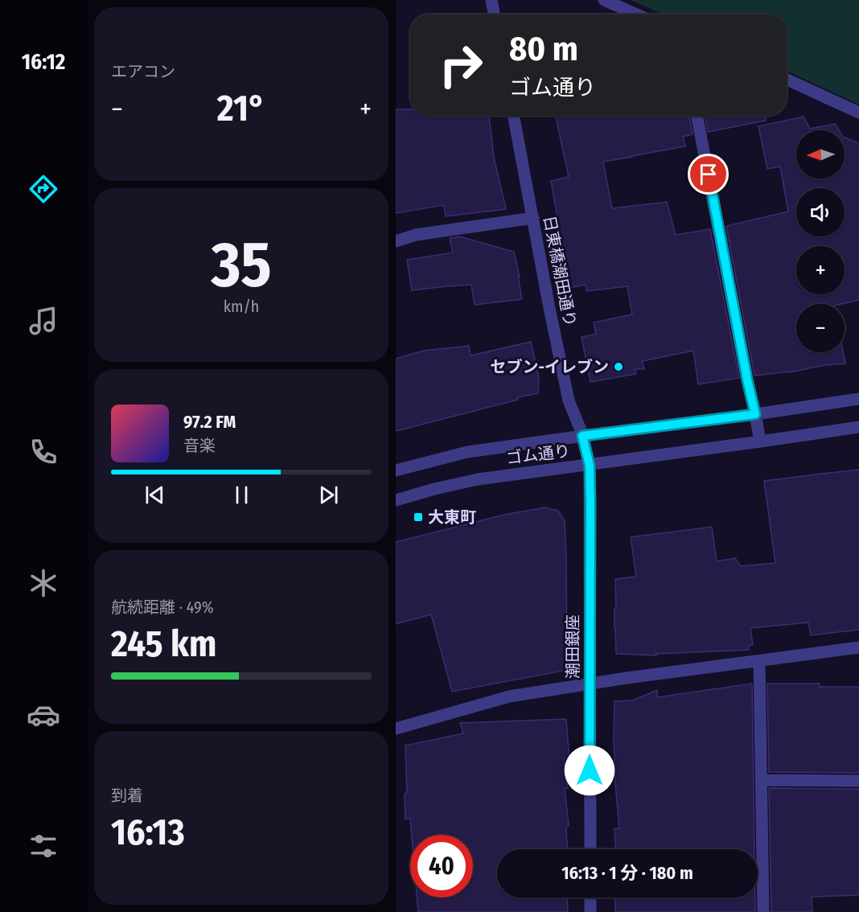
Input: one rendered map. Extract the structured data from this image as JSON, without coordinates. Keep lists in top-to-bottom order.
{
  "streets": {
    "street": ["日東橋潮田通り", "ゴム通り", "潮田銀座"]
  },
  "crossings": [
    ["日東橋潮田通り", "ゴム通り"],
    ["日東橋潮田通り", "潮田銀座"],
    ["ゴム通り", "潮田銀座"]
  ],
  "places": {
    "other": ["セブン-イレブン"],
    "transit": ["大東町"]
  },
  "north": "left",
  "page": {
    "tabs": "16:12",
    "tile": [
      "エアコン",
      ["35", "km/h"],
      ["航続距離 · 49%", "245 km"],
      ["到着", "16:13"]
    ],
    "turn": ["80 m", "ゴム通り"],
    "heat": ["−", "21°", "+"],
    "map_buttons": ["+", "−"],
    "song": ["97.2 FM", "音楽"],
    "limit": "40",
    "trip": "16:13 · 1 分 · 180 m"
  }
}
